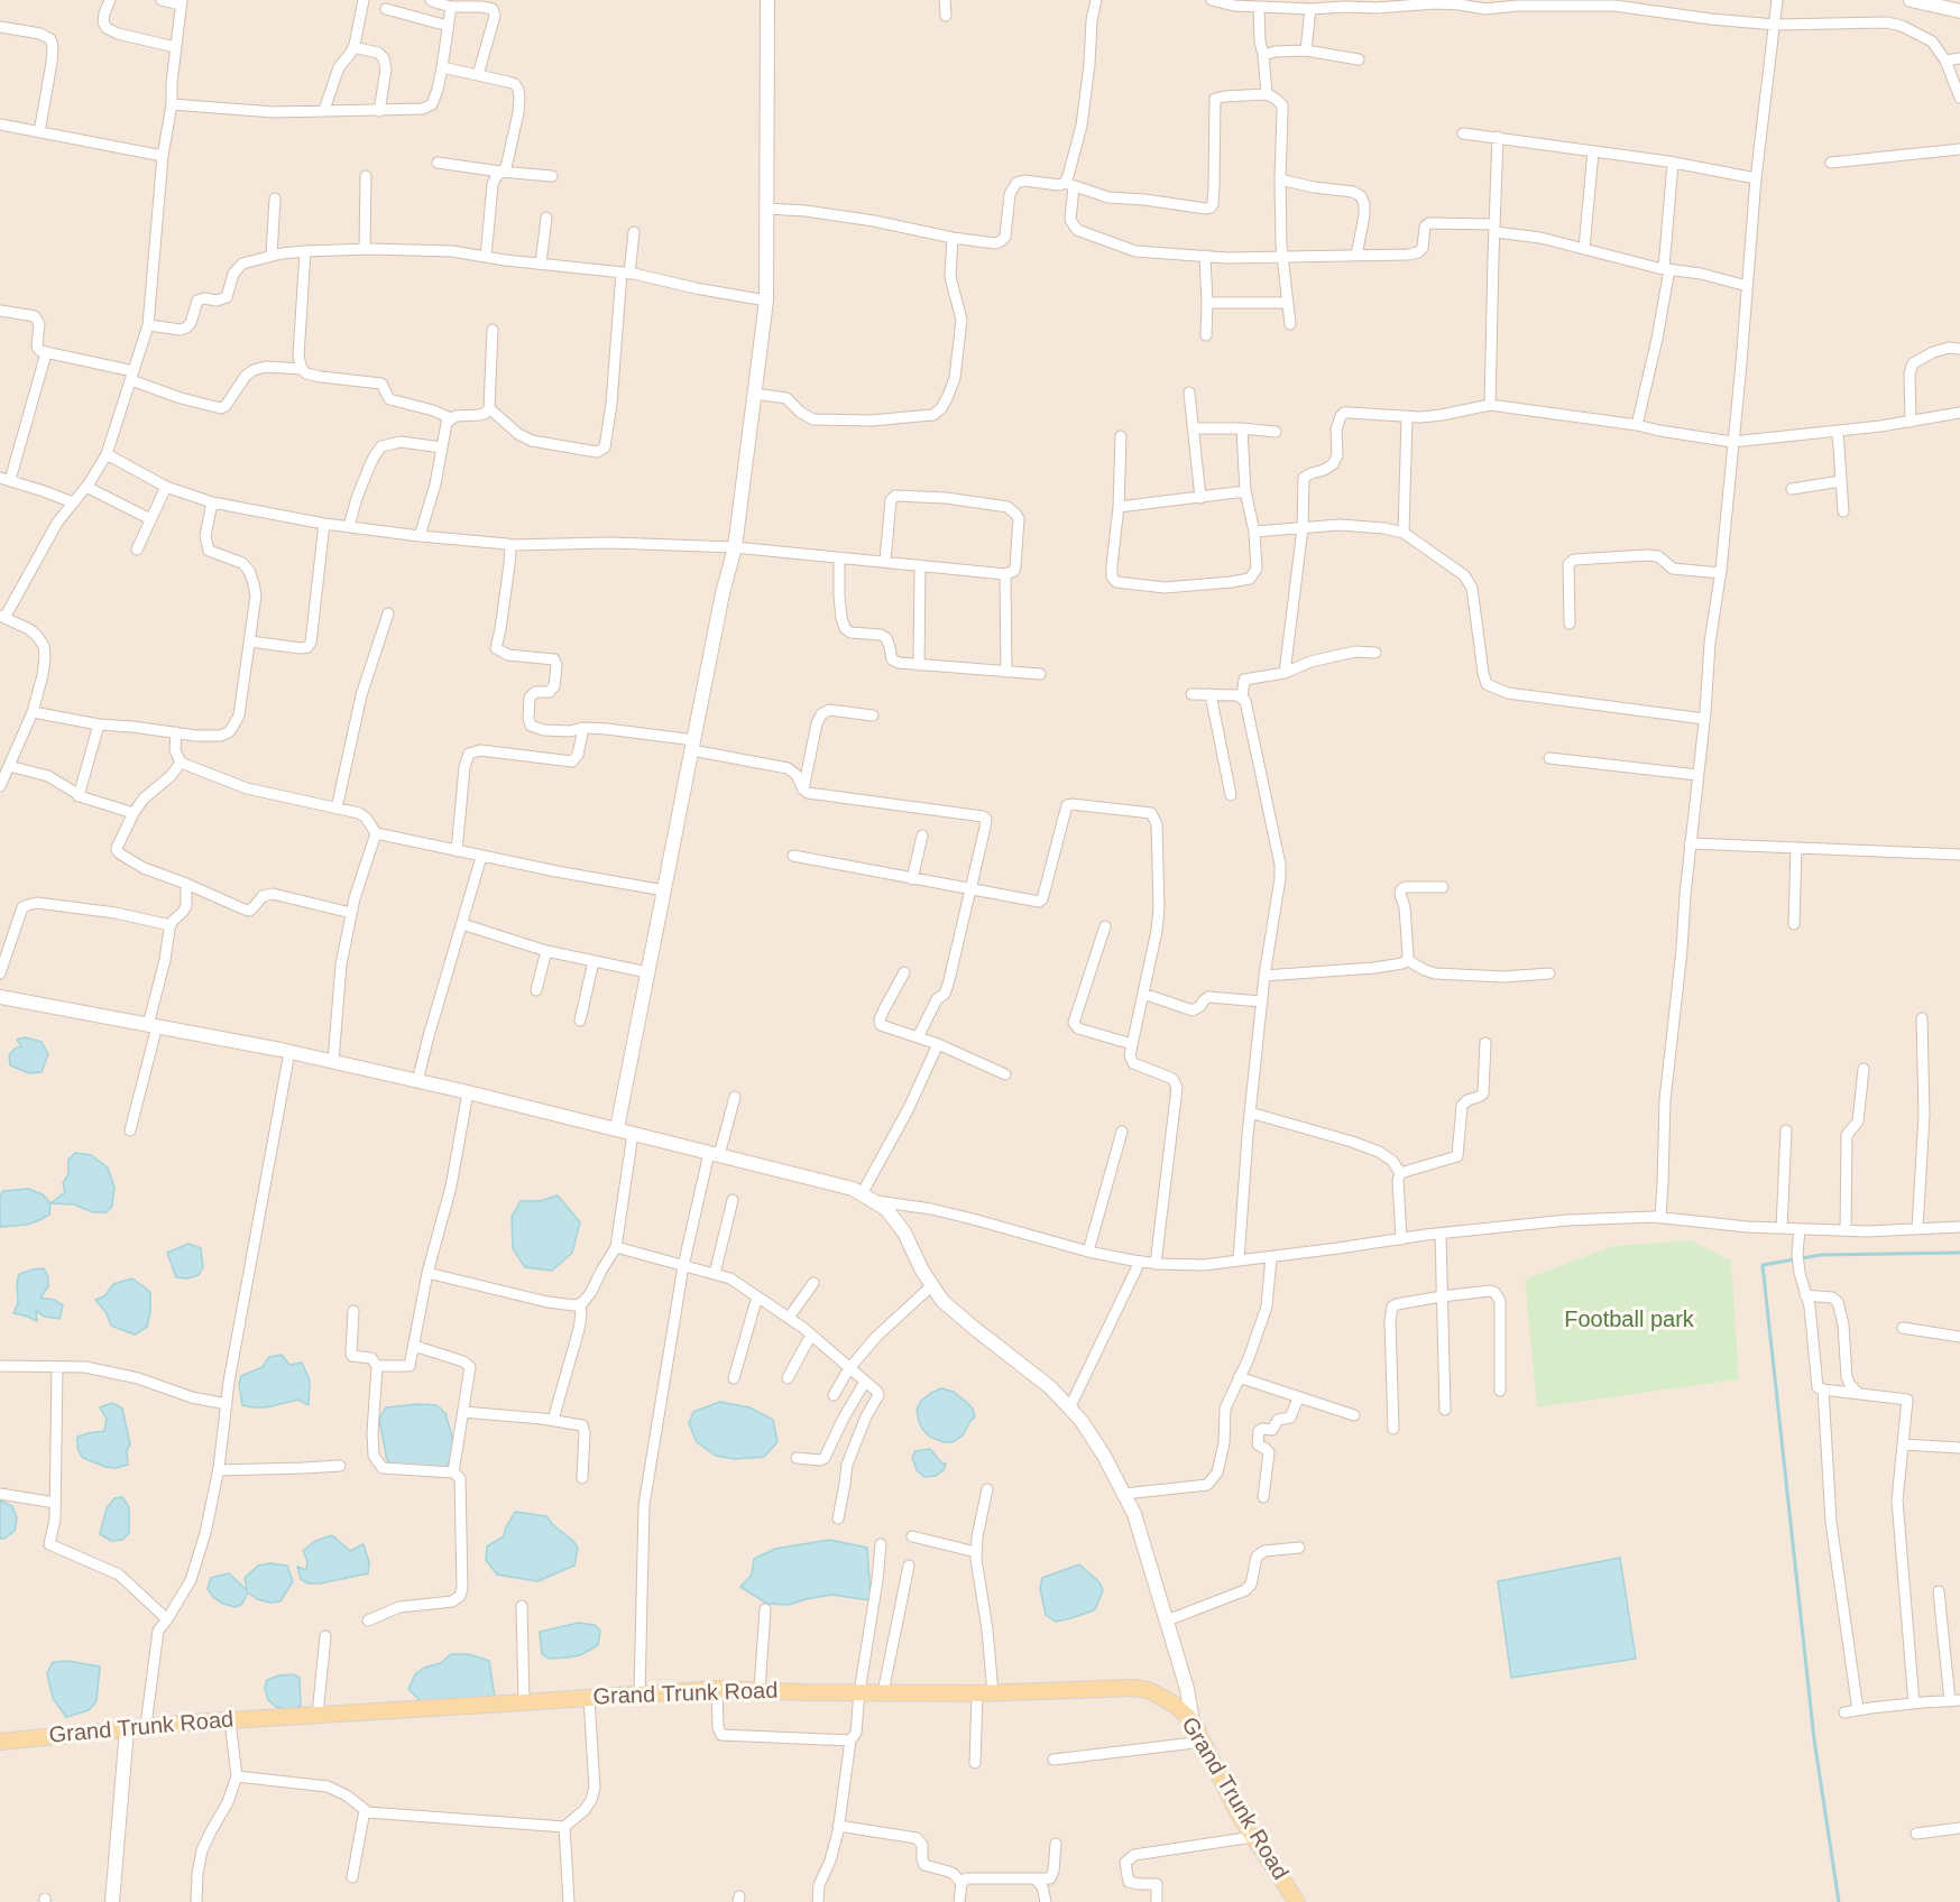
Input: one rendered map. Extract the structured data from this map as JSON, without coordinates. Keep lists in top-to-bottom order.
{
  "streets": {
    "main road": ["Grand Trunk Road"]
  },
  "parks": ["Football park"]
}
